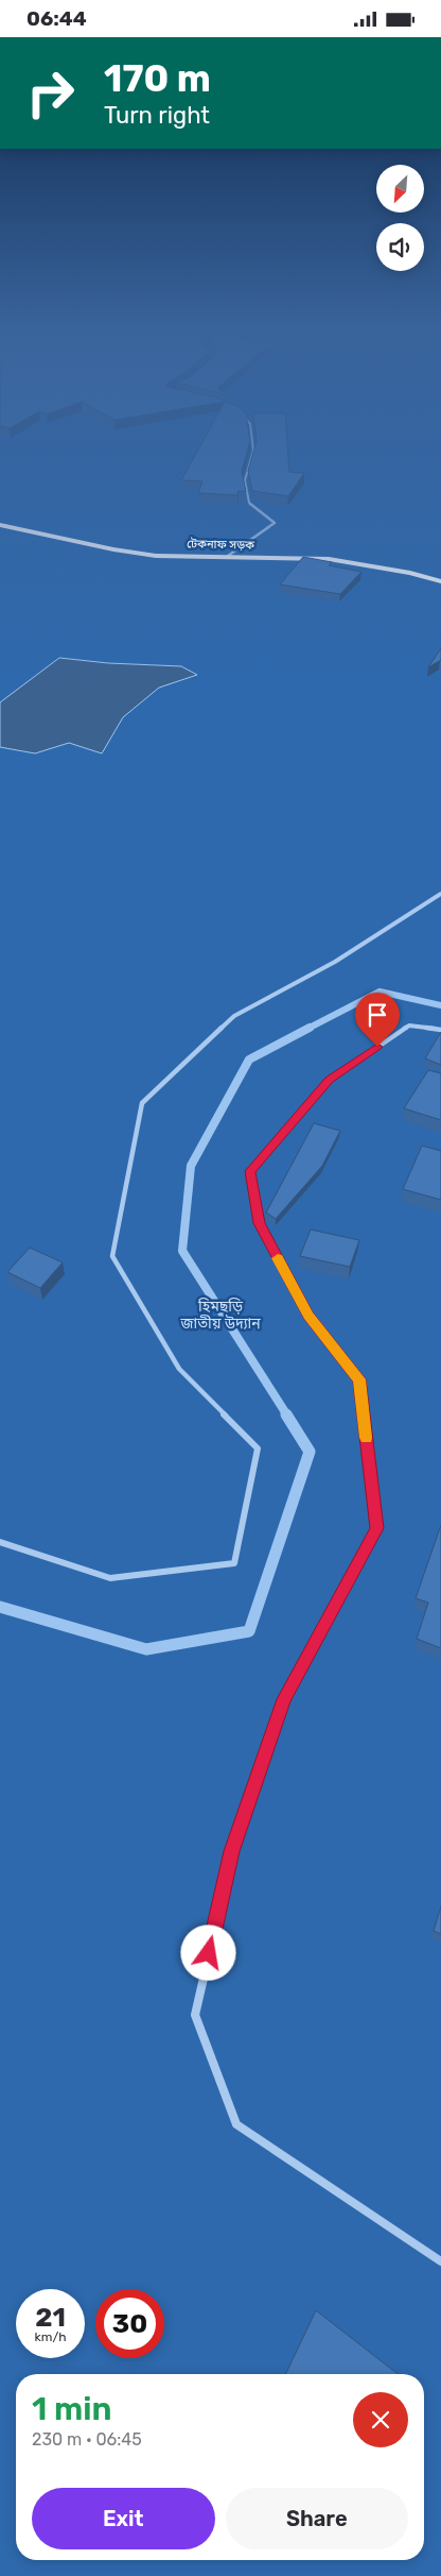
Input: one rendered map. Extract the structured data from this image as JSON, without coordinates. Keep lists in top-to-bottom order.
{
  "streets": {
    "highway": ["টেকনাফ সড়ক"]
  },
  "parks": ["হিমছড়ি জাতীয় উদ্যান"],
  "north": "bottom left",
  "page": {
    "status": "06:44",
    "turn": ["170 m", "Turn right"],
    "speed": "21 km/h",
    "limit": "30",
    "heading": ["1 min", "230 m · 06:45"],
    "buttons": ["Exit", "Share"]
  }
}
